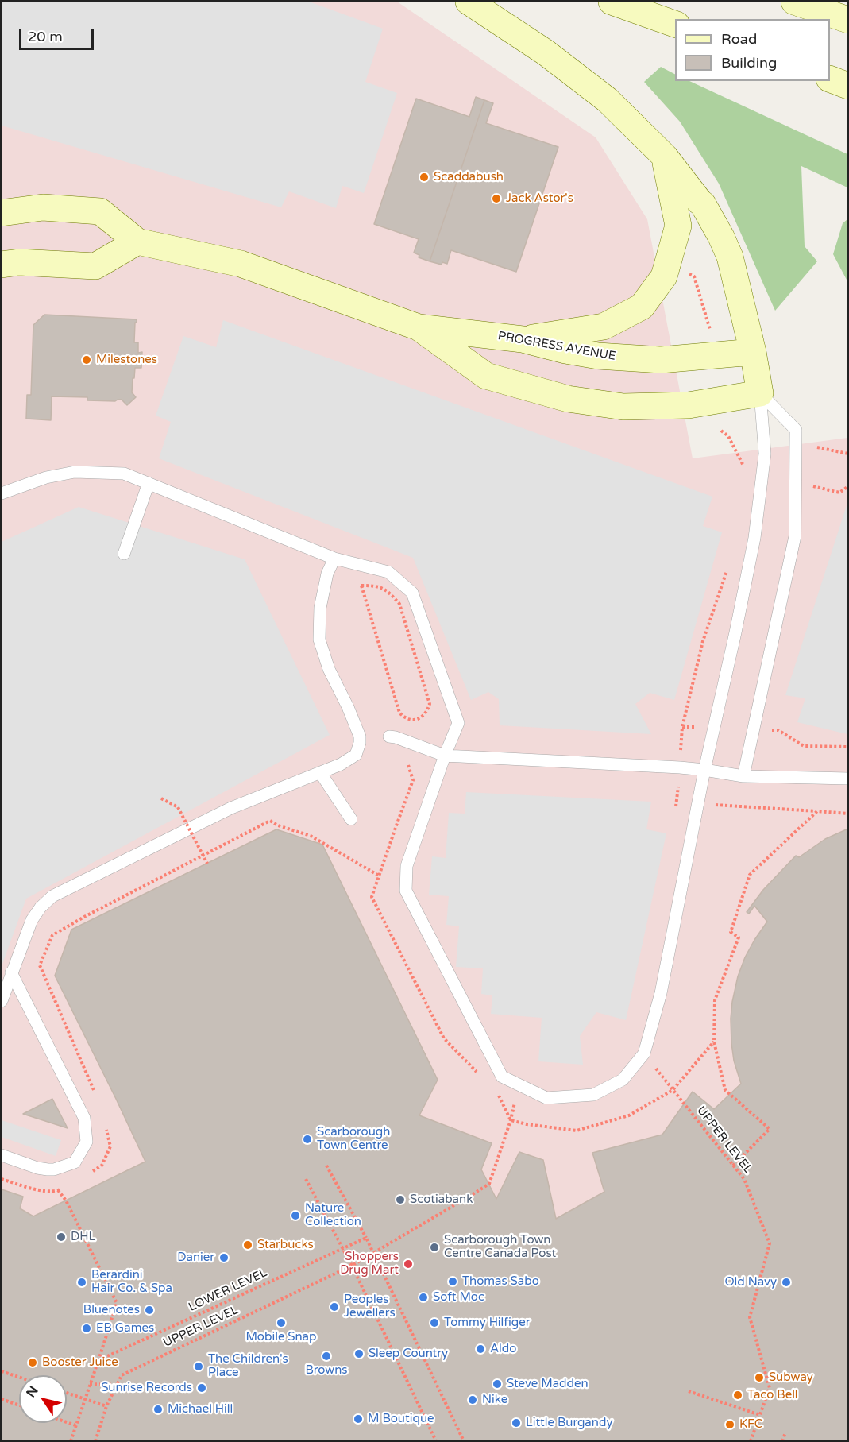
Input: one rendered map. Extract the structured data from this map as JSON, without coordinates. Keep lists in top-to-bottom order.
{
  "streets": {
    "main road": ["PROGRESS AVENUE"],
    "path": ["UPPER LEVEL", "LOWER LEVEL"]
  },
  "places": [
    "Scaddabush",
    "Jack Astor's",
    "Milestones",
    "Scarborough Town Centre",
    "Scotiabank",
    "Nature Collection",
    "DHL",
    "Starbucks",
    "Scarborough Town Centre Canada Post",
    "Danier",
    "Shoppers Drug Mart",
    "Thomas Sabo",
    "Berardini Hair Co. & Spa",
    "Old Navy",
    "Soft Moc",
    "Peoples Jewellers",
    "Bluenotes",
    "Mobile Snap",
    "Tommy Hilfiger",
    "EB Games",
    "Aldo",
    "Sleep Country",
    "Browns",
    "Booster Juice",
    "The Children's Place",
    "Subway",
    "Steve Madden",
    "Sunrise Records",
    "Taco Bell",
    "Nike",
    "Michael Hill",
    "M Boutique",
    "Little Burgandy",
    "KFC"
  ],
  "legend": ["Road", "Building"],
  "scale_bar": "20 m",
  "north": "top left"
}
